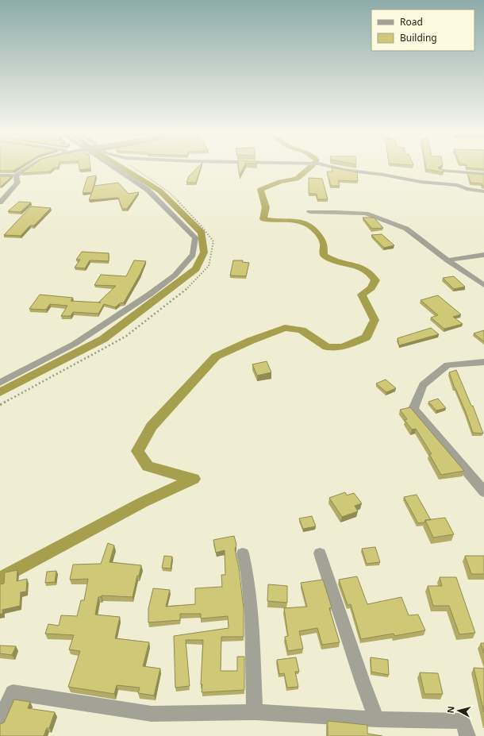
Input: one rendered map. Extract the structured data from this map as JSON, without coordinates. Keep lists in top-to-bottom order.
{
  "legend": ["Road", "Building"],
  "north": "left"
}
